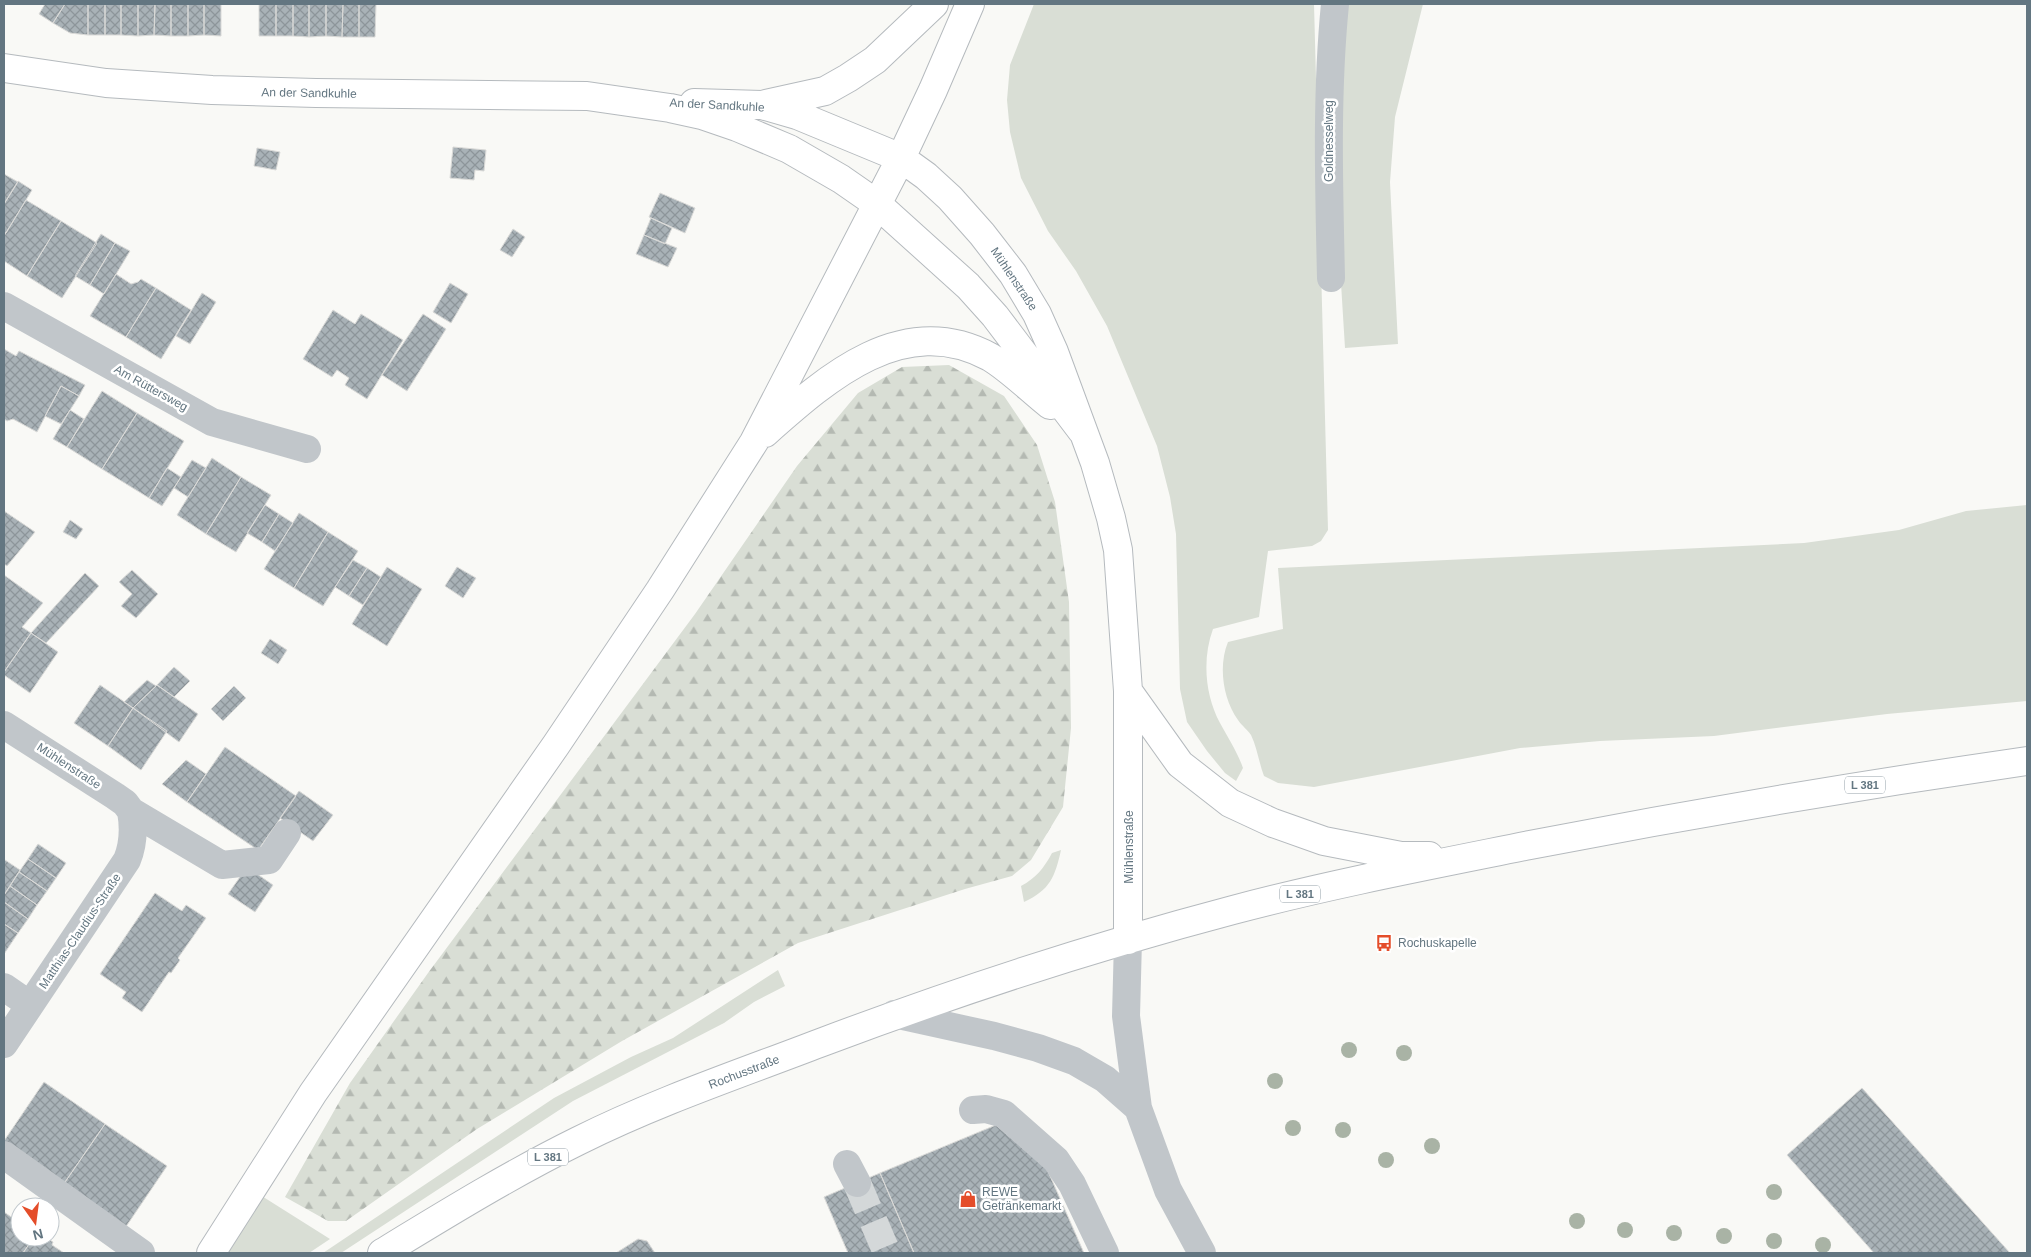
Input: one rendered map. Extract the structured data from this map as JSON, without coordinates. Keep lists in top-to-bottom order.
{
  "streets": {
    "main road": [
      "An der Sandkuhle",
      "Mühlenstraße",
      "L 381",
      "Rochusstraße"
    ],
    "street": ["Goldnesselweg", "Am Rüttersweg", "Matthias-Claudius-Straße"]
  },
  "crossings": [
    ["An der Sandkuhle", "Mühlenstraße"],
    ["Mühlenstraße", "L 381"],
    ["Mühlenstraße", "Matthias-Claudius-Straße"],
    ["Mühlenstraße", "Rochusstraße"],
    ["L 381", "Rochusstraße"]
  ],
  "places": {
    "bus stop": ["Rochuskapelle"],
    "shop": ["REWE Getränkemarkt"]
  },
  "north": "bottom"
}
